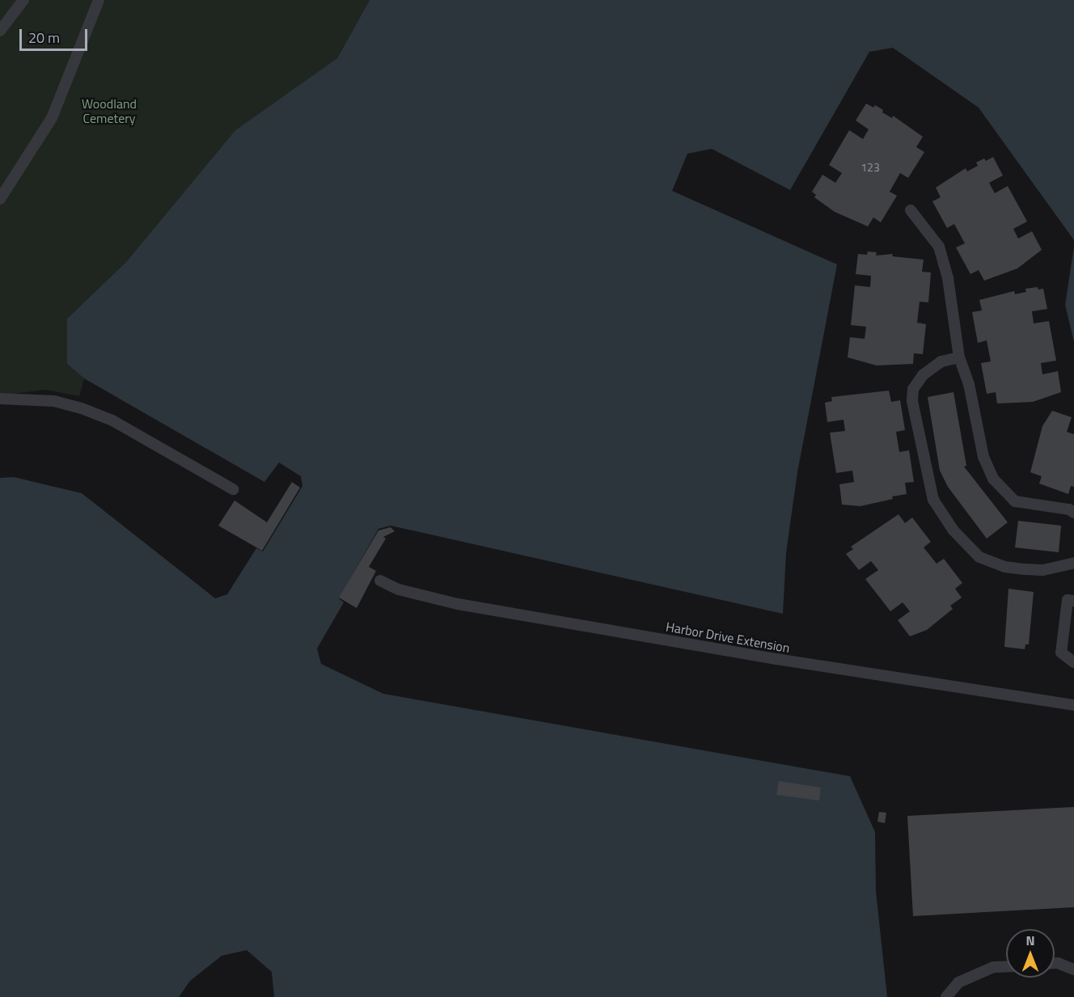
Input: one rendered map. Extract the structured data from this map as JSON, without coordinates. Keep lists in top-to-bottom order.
{
  "streets": {
    "lane": ["Harbor Drive Extension"]
  },
  "parks": ["Woodland Cemetery"],
  "house_numbers": ["123"],
  "scale_bar": "20 m",
  "north": "top"
}
